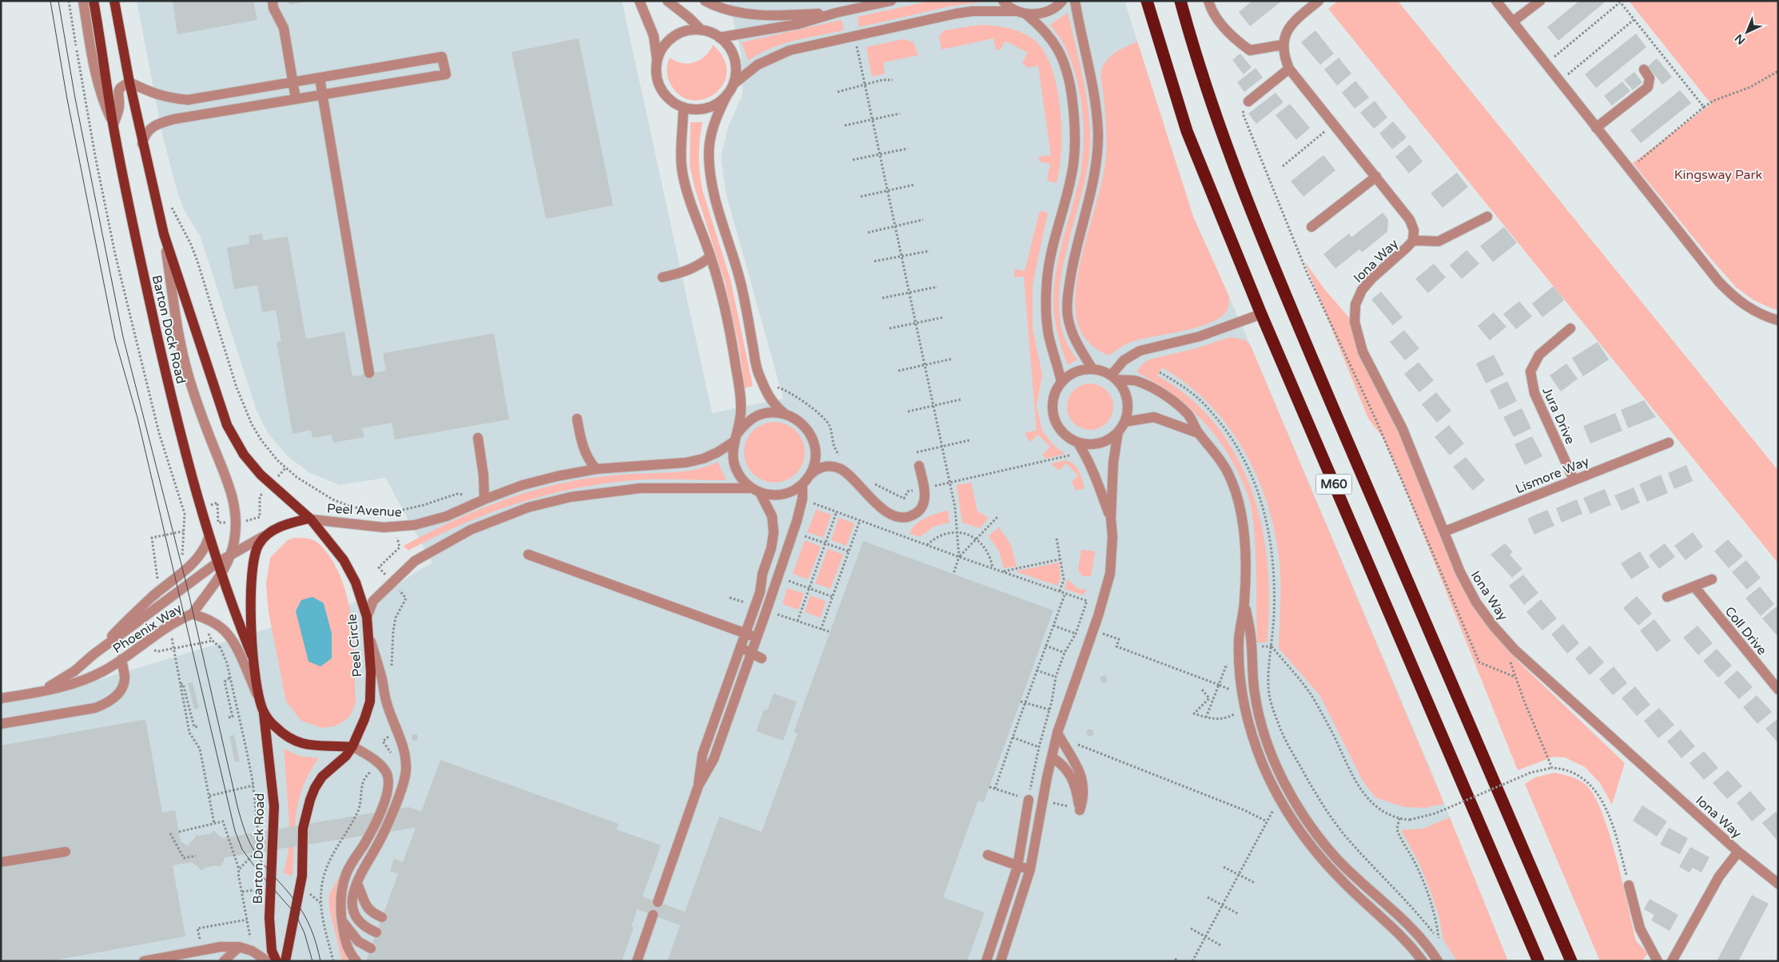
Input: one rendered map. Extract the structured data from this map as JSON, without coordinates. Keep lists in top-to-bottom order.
{
  "streets": {
    "highway": ["M60"],
    "main road": ["Barton Dock Road", "Peel Circle"],
    "street": [
      "Iona Way",
      "Jura Drive",
      "Lismore Way",
      "Peel Avenue",
      "Phoenix Way",
      "Coll Drive"
    ]
  },
  "crossings": [
    ["Iona Way", "Lismore Way"],
    ["Barton Dock Road", "Peel Avenue"],
    ["Barton Dock Road", "Phoenix Way"],
    ["Barton Dock Road", "Peel Circle"],
    ["Jura Drive", "Lismore Way"],
    ["Peel Avenue", "Peel Circle"]
  ],
  "parks": ["Kingsway Park"],
  "north": "bottom left"
}
